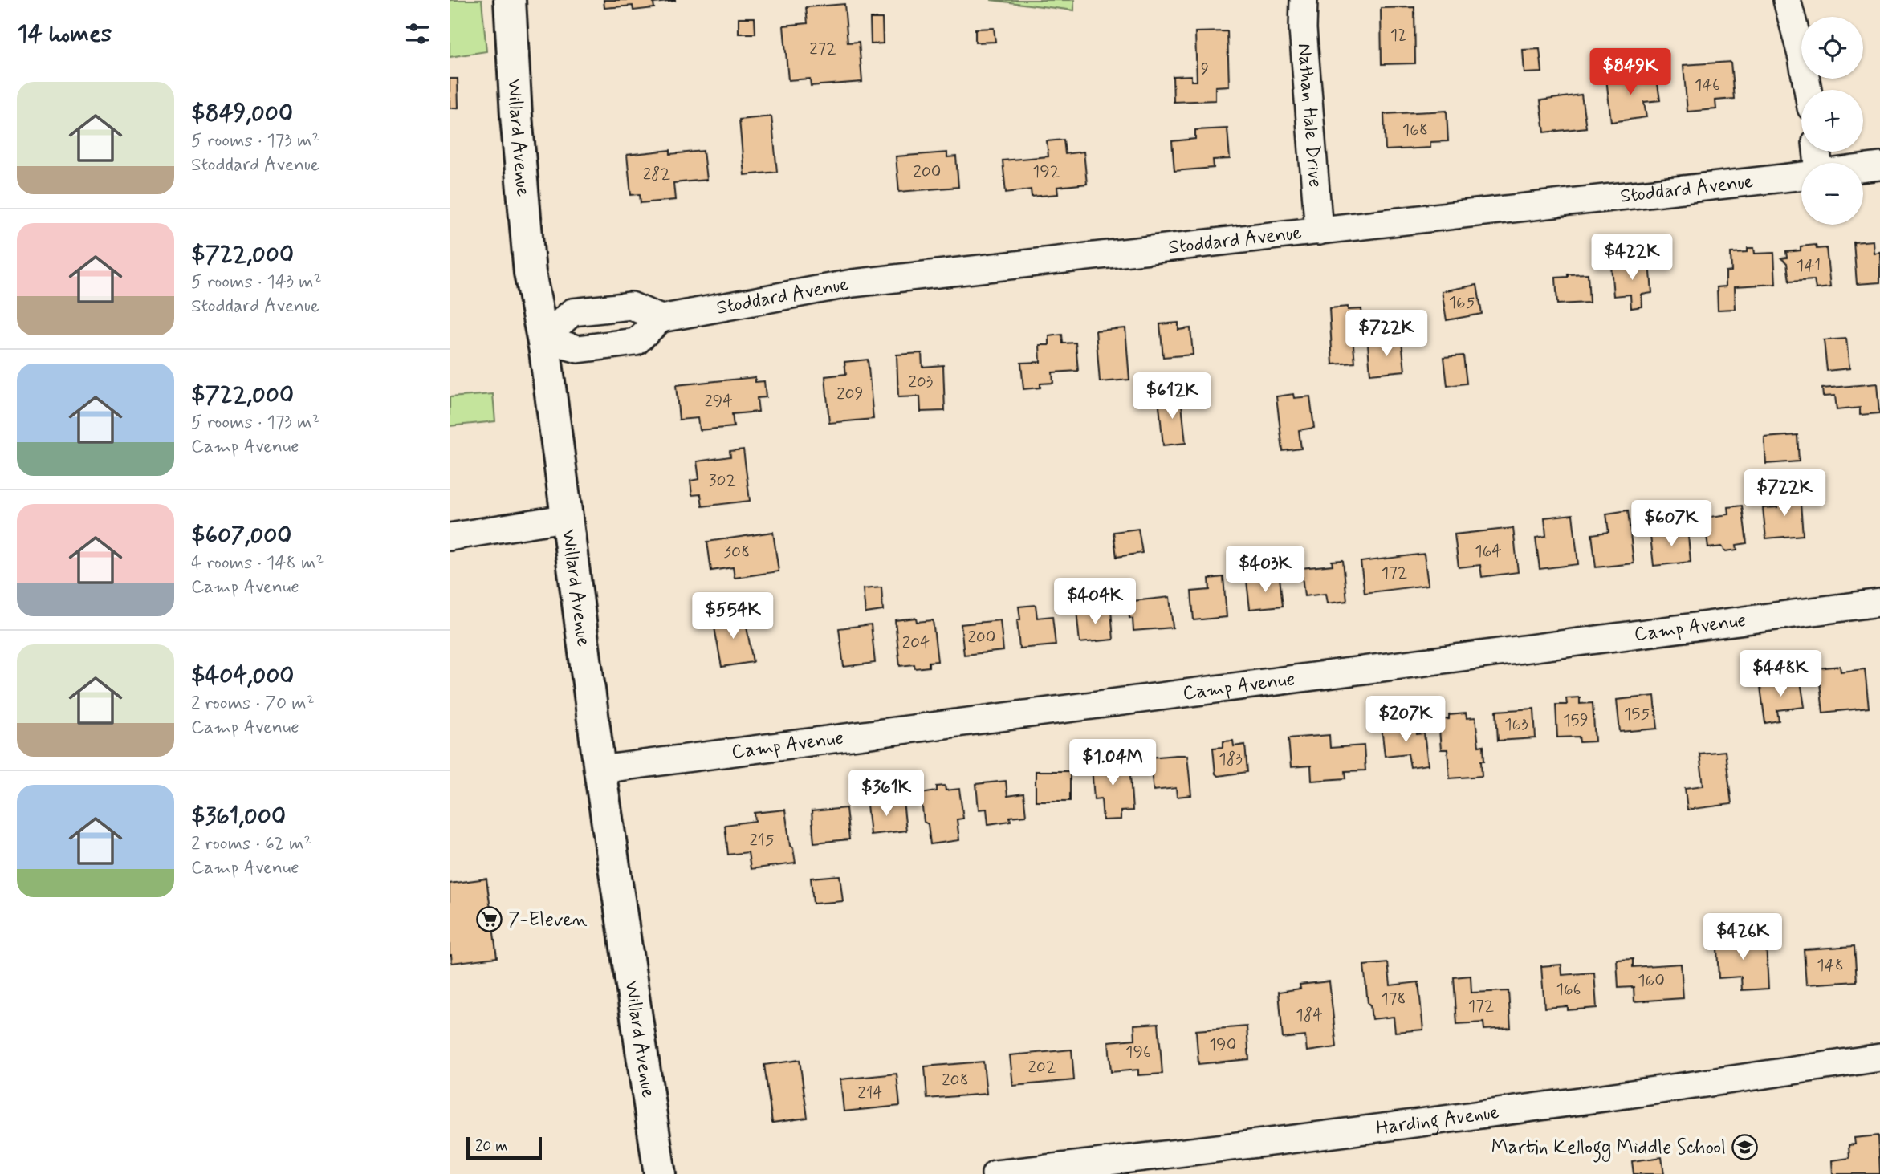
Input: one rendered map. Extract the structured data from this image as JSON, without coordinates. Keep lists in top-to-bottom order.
{
  "streets": {
    "main road": ["Willard Avenue"],
    "street": [
      "Nathan Hale Drive",
      "Stoddard Avenue",
      "Camp Avenue",
      "Harding Avenue"
    ]
  },
  "crossings": [
    ["Nathan Hale Drive", "Stoddard Avenue"],
    ["Willard Avenue", "Camp Avenue"]
  ],
  "places": {
    "supermarket": ["7-Eleven"],
    "school or university": ["Martin Kellogg Middle School"]
  },
  "house_numbers": [
    "12",
    "272",
    "9",
    "146",
    "168",
    "200",
    "192",
    "282",
    "141",
    "165",
    "203",
    "209",
    "294",
    "302",
    "164",
    "308",
    "172",
    "200",
    "204",
    "155",
    "159",
    "163",
    "183",
    "215",
    "148",
    "160",
    "166",
    "178",
    "172",
    "184",
    "190",
    "196",
    "202",
    "208",
    "214"
  ],
  "scale_bar": "20 m",
  "page": {
    "heading": "14 homes",
    "map_buttons": ["+", "−"],
    "price": [
      "$849K",
      "$422K",
      "$722K",
      "$612K",
      "$722K",
      "$607K",
      "$403K",
      "$404K",
      "$554K",
      "$448K",
      "$207K",
      "$1.04M",
      "$361K",
      "$426K"
    ],
    "list": [
      {
        "name": "$849,000",
        "note": "5 rooms · 173 m² · Stoddard Avenue"
      },
      {
        "name": "$722,000",
        "note": "5 rooms · 143 m² · Stoddard Avenue"
      },
      {
        "name": "$722,000",
        "note": "5 rooms · 173 m² · Camp Avenue"
      },
      {
        "name": "$607,000",
        "note": "4 rooms · 148 m² · Camp Avenue"
      },
      {
        "name": "$404,000",
        "note": "2 rooms · 70 m² · Camp Avenue"
      },
      {
        "name": "$361,000",
        "note": "2 rooms · 62 m² · Camp Avenue"
      }
    ],
    "scale": "20 m"
  }
}
